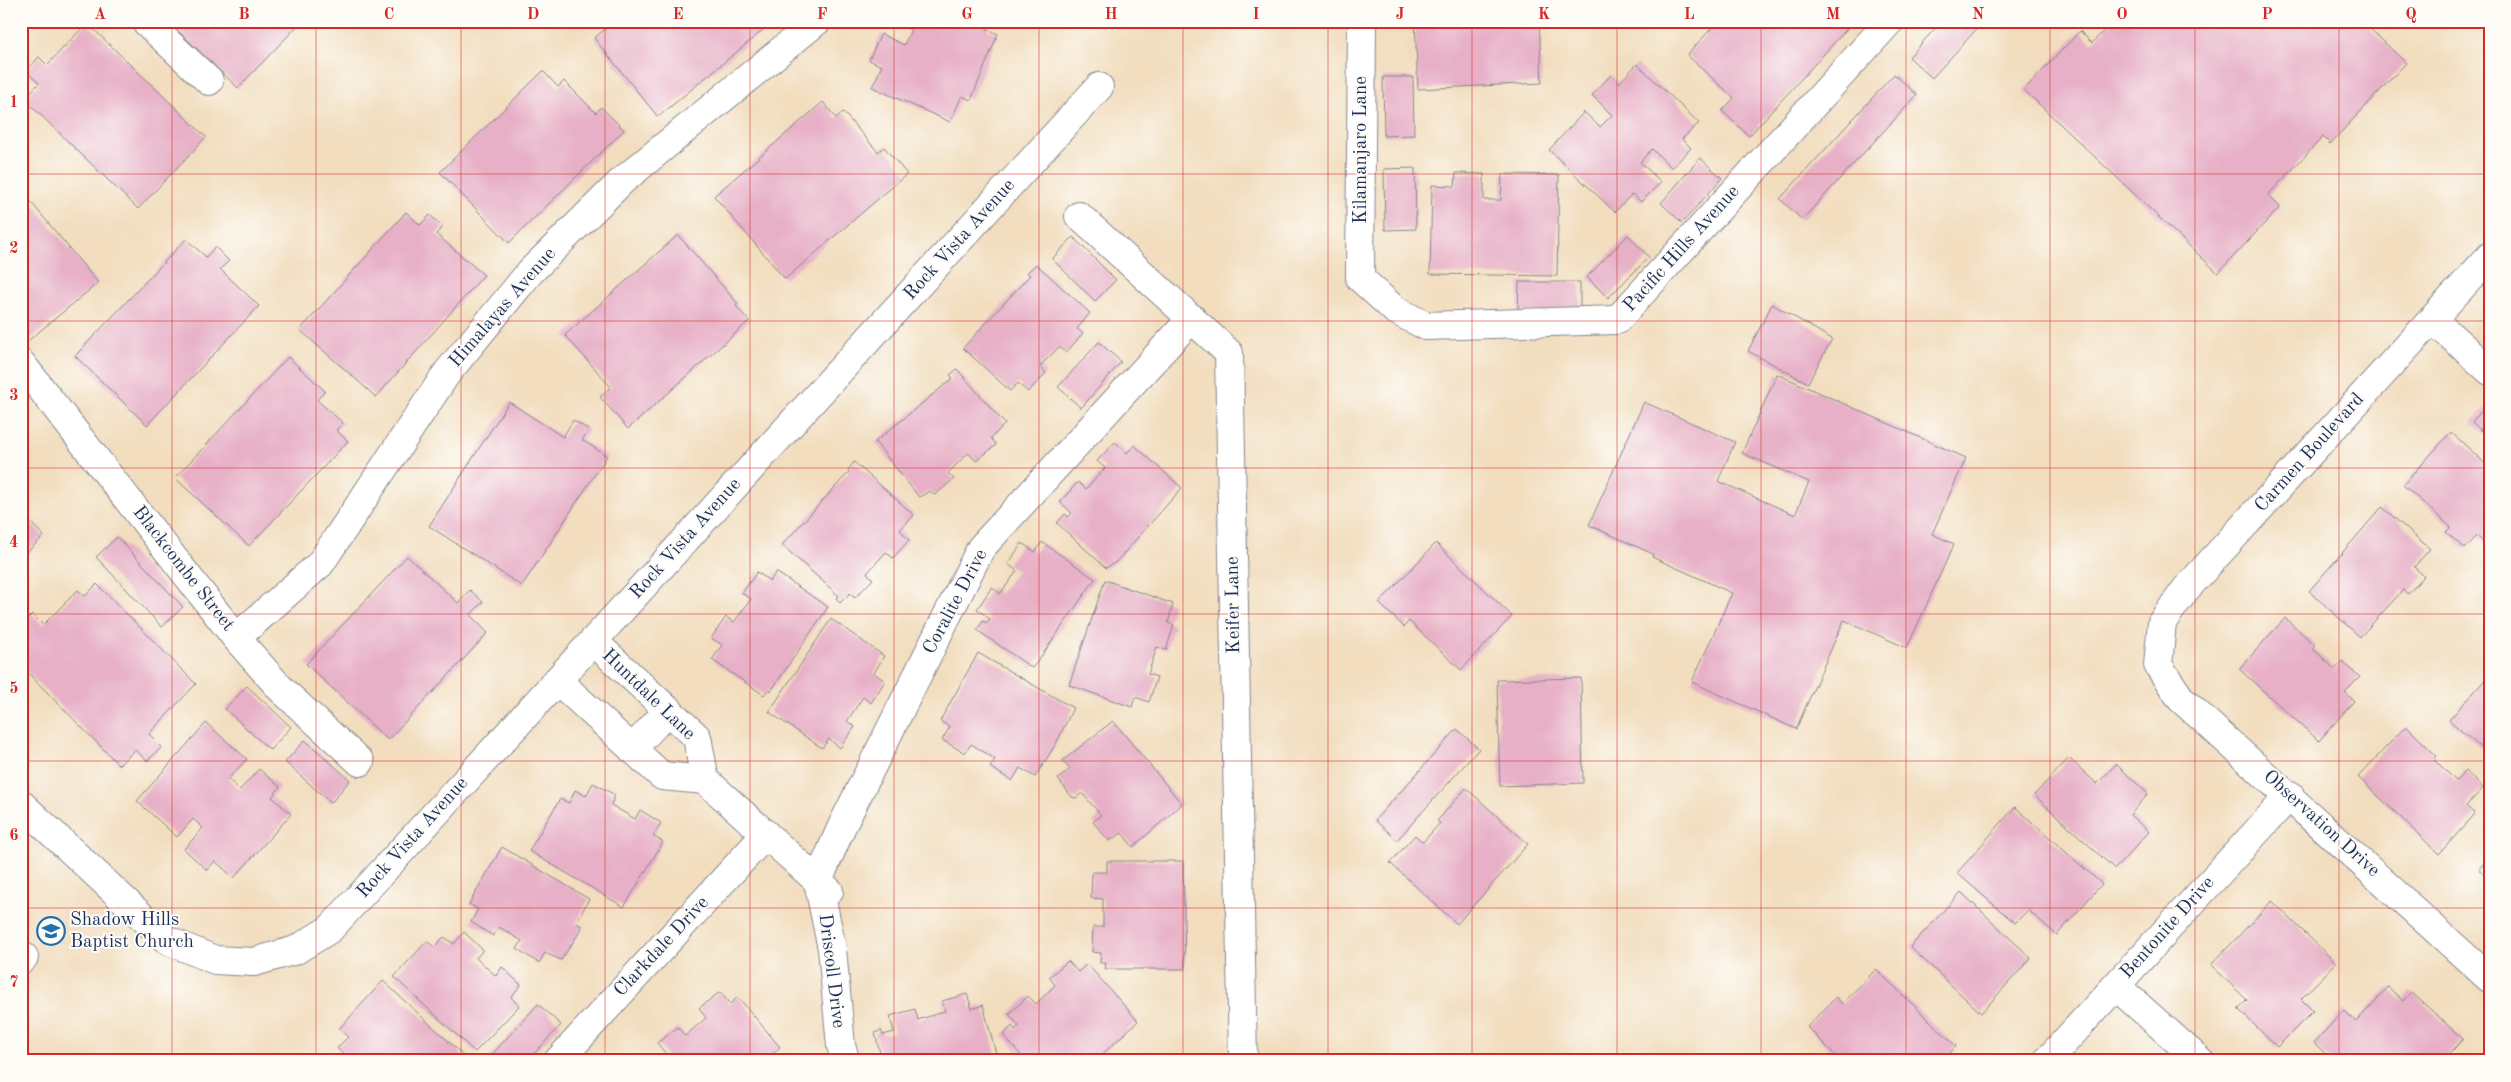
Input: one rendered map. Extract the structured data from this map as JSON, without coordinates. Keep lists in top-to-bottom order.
{
  "streets": {
    "street": [
      "Kilamanjaro Lane",
      "Rock Vista Avenue",
      "Pacific Hills Avenue",
      "Himalayas Avenue",
      "Carmen Boulevard",
      "Blackcombe Street",
      "Coralite Drive",
      "Keifer Lane",
      "Huntdale Lane",
      "Observation Drive",
      "Bentonite Drive",
      "Clarkdale Drive",
      "Driscoll Drive"
    ]
  },
  "crossings": [
    ["Kilamanjaro Lane", "Pacific Hills Avenue"],
    ["Rock Vista Avenue", "Huntdale Lane"],
    ["Himalayas Avenue", "Blackcombe Street"],
    ["Carmen Boulevard", "Observation Drive"],
    ["Coralite Drive", "Keifer Lane"],
    ["Coralite Drive", "Driscoll Drive"],
    ["Observation Drive", "Bentonite Drive"]
  ],
  "places": {
    "school or university": ["Shadow Hills Baptist Church"]
  },
  "grid": {
    "columns": [
      "A",
      "B",
      "C",
      "D",
      "E",
      "F",
      "G",
      "H",
      "I",
      "J",
      "K",
      "L",
      "M",
      "N",
      "O",
      "P",
      "Q"
    ],
    "rows": [
      "1",
      "2",
      "3",
      "4",
      "5",
      "6",
      "7"
    ]
  }
}
